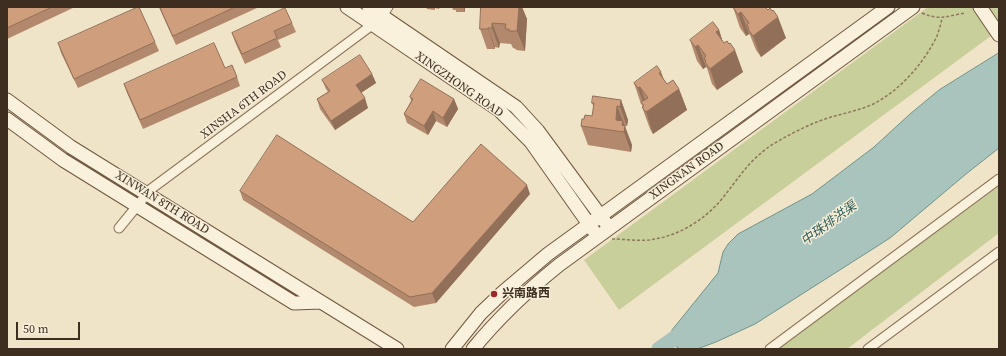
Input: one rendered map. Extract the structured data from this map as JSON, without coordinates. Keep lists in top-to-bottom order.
{
  "streets": {
    "street": [
      "XINGZHONG ROAD",
      "XINSHA 6TH ROAD",
      "XINGNAN ROAD",
      "XINWAN 8TH ROAD"
    ]
  },
  "crossings": [
    ["XINGZHONG ROAD", "XINSHA 6TH ROAD"],
    ["XINGZHONG ROAD", "XINGNAN ROAD"],
    ["XINSHA 6TH ROAD", "XINWAN 8TH ROAD"]
  ],
  "water": ["中珠排洪渠"],
  "places": ["兴南路西"],
  "scale_bar": "50 m"
}
